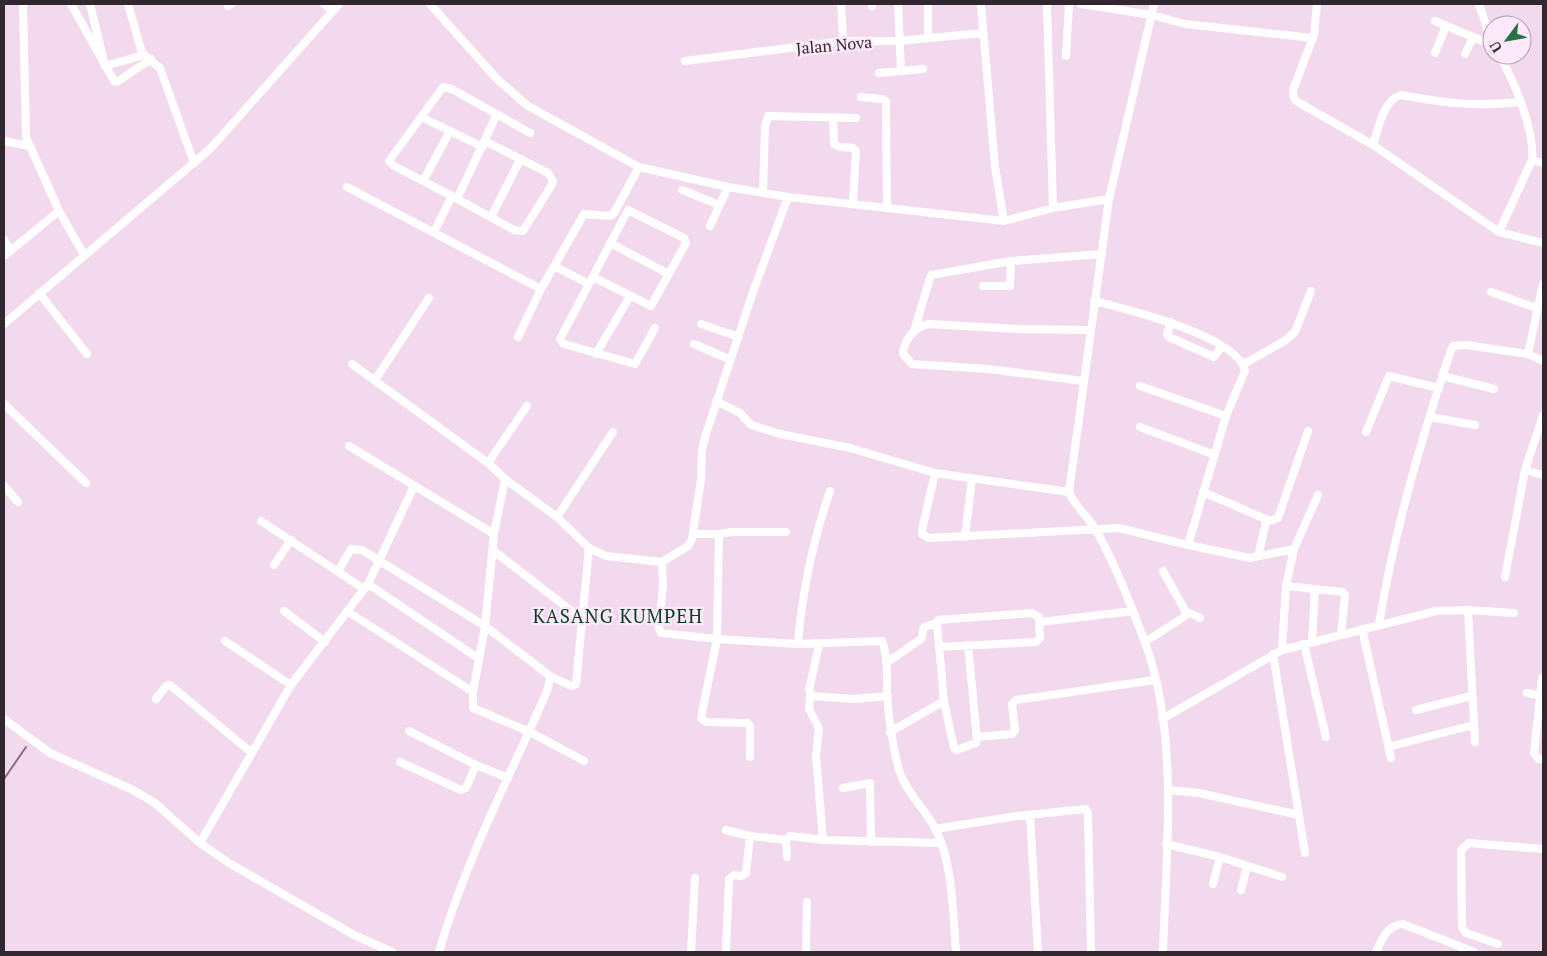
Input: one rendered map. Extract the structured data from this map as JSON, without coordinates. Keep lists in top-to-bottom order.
{
  "streets": {
    "street": ["Jalan Nova"]
  },
  "districts": ["KASANG KUMPEH"],
  "north": "bottom left"
}
